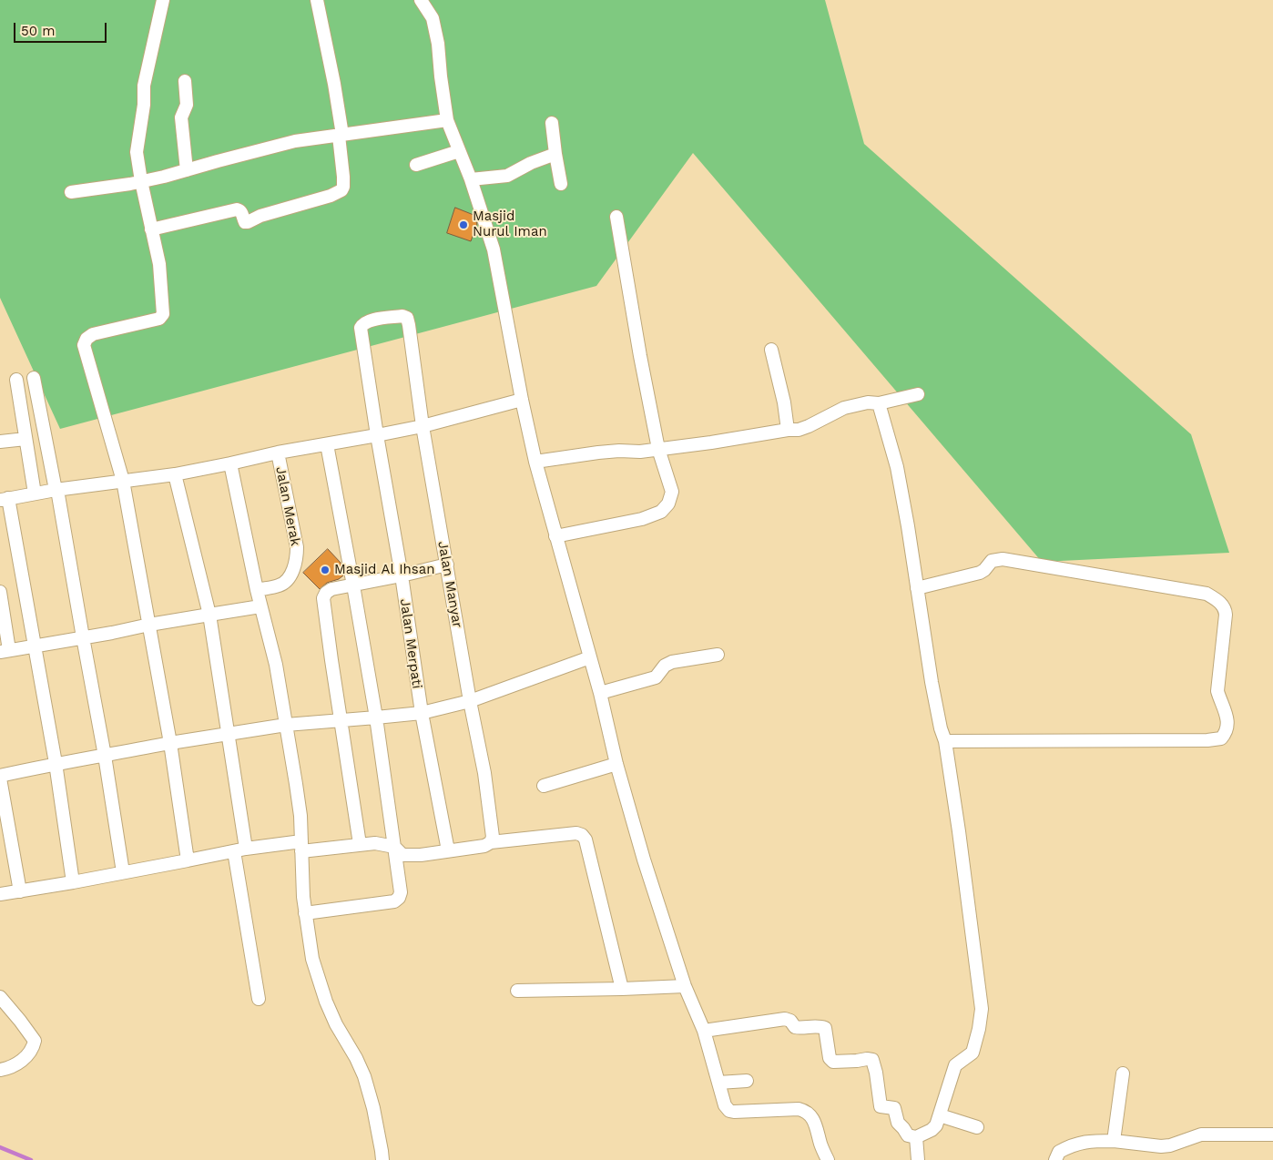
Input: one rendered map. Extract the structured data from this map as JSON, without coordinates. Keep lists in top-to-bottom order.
{
  "streets": {
    "street": ["Jalan Merak", "Jalan Manyar", "Jalan Merpati"]
  },
  "crossings": [
    ["Jalan Manyar", "Jalan Merpati"]
  ],
  "places": ["Masjid Nurul Iman", "Masjid Al Ihsan"],
  "scale_bar": "50 m"
}
